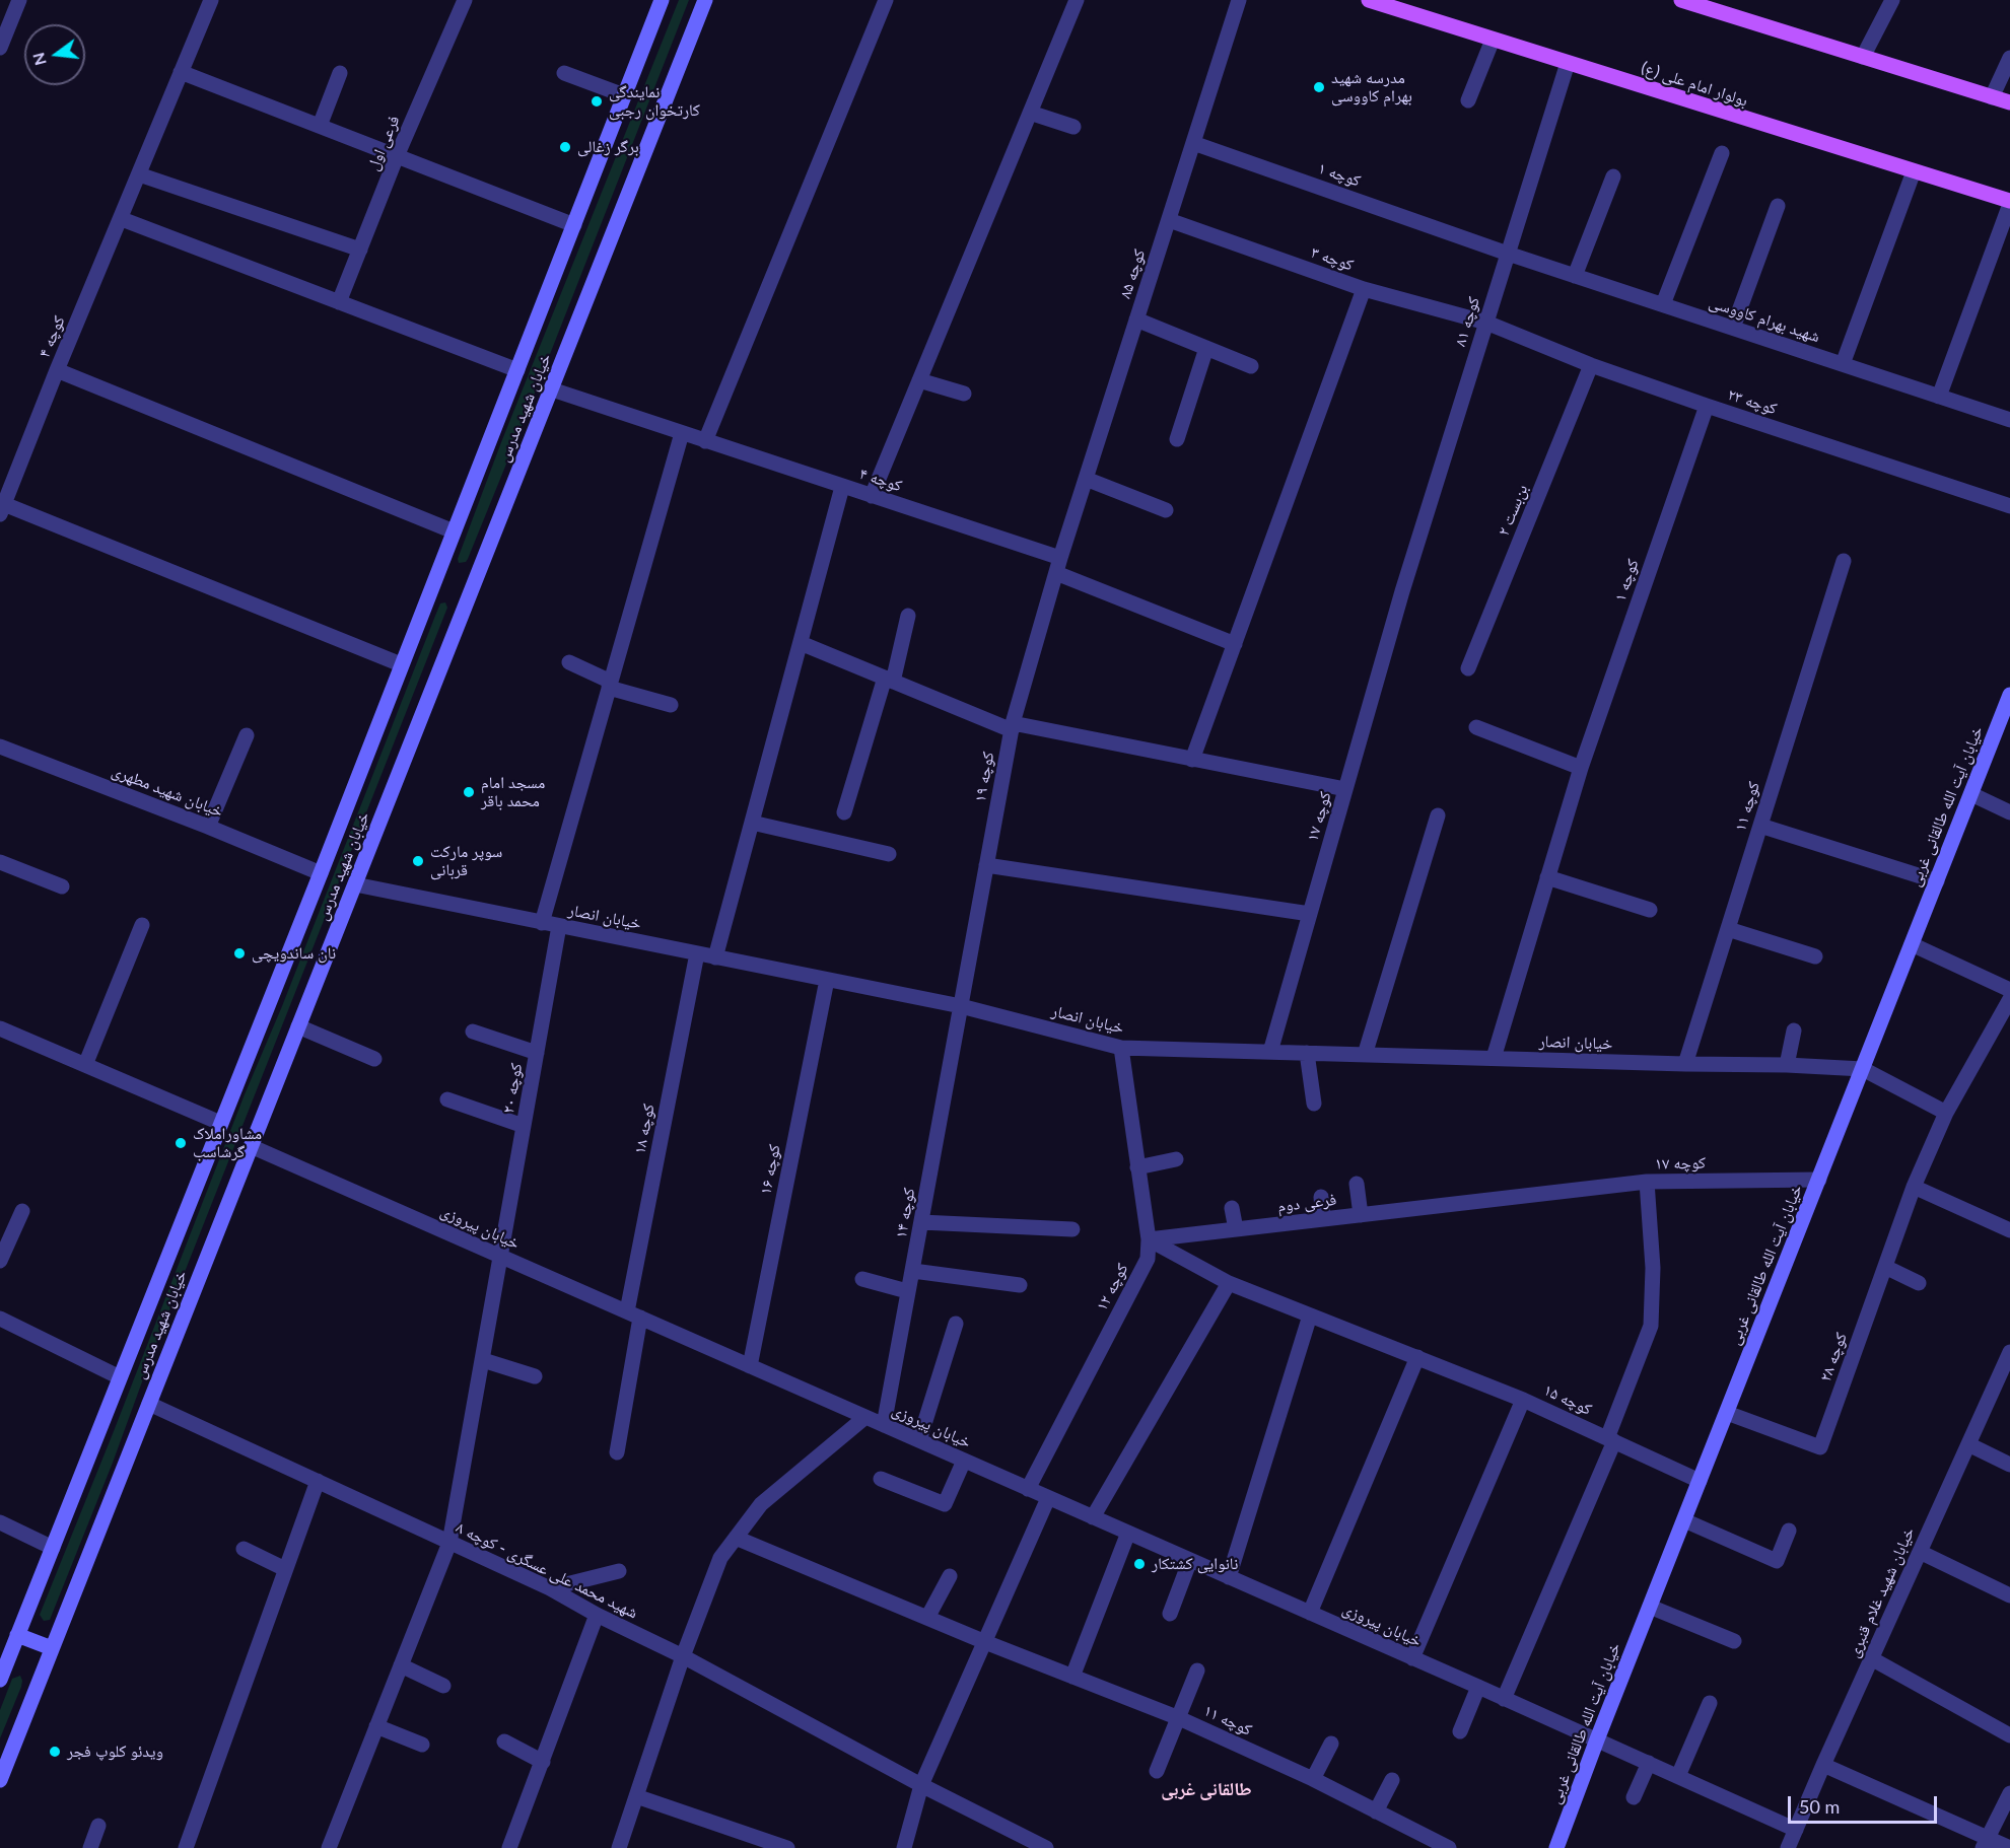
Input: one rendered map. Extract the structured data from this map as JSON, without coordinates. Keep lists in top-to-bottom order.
{
  "streets": {
    "main road": ["بولوار امام علی (ع)", "خیابان شهید مدرس", "خیابان آیت الله طالقانی غربی"],
    "street": [
      "فرعی اول",
      "کوچه ۱",
      "کوچه ۳",
      "کوچه ۸۵",
      "شهید بهرام کاووسی",
      "کوچه ۸۱",
      "کوچه ۴",
      "کوچه ۲۳",
      "بن‌بست ۲",
      "کوچه ۱۹",
      "خیابان شهید مطهری",
      "کوچه ۱۱",
      "کوچه ۱۷",
      "خیابان انصار",
      "کوچه ۲۰",
      "کوچه ۱۸",
      "کوچه ۱۶",
      "فرعی دوم",
      "کوچه ۱۴",
      "خیابان پیروزی",
      "کوچه ۱۲",
      "کوچه ۲۸",
      "کوچه ۱۵",
      "شهید محمد علی عسگری - کوچه ۸",
      "خیابان شهید غلام قنبری"
    ]
  },
  "crossings": [
    ["بولوار امام علی (ع)", "کوچه ۸۱"],
    ["کوچه ۱", "کوچه ۸۵"],
    ["کوچه ۱", "شهید بهرام کاووسی"],
    ["کوچه ۱", "کوچه ۸۱"],
    ["کوچه ۱", "کوچه ۲۳"],
    ["کوچه ۱", "خیابان انصار"],
    ["کوچه ۳", "کوچه ۸۵"],
    ["کوچه ۳", "کوچه ۸۱"],
    ["کوچه ۳", "کوچه ۲۳"],
    ["کوچه ۸۵", "کوچه ۴"],
    ["کوچه ۸۵", "کوچه ۱۹"],
    ["شهید بهرام کاووسی", "کوچه ۸۱"],
    ["کوچه ۸۱", "کوچه ۲۳"],
    ["کوچه ۸۱", "کوچه ۱۷"],
    ["کوچه ۴", "کوچه ۱۹"],
    ["کوچه ۴", "خیابان انصار"],
    ["کوچه ۲۳", "بن‌بست ۲"],
    ["خیابان شهید مدرس", "خیابان شهید مطهری"],
    ["خیابان شهید مدرس", "خیابان انصار"],
    ["خیابان شهید مدرس", "خیابان پیروزی"],
    ["خیابان شهید مدرس", "شهید محمد علی عسگری - کوچه ۸"],
    ["کوچه ۱۹", "خیابان انصار"],
    ["کوچه ۱۹", "کوچه ۱۴"],
    ["کوچه ۱۱", "خیابان انصار"],
    ["خیابان آیت الله طالقانی غربی", "کوچه ۱۷"],
    ["خیابان آیت الله طالقانی غربی", "خیابان انصار"],
    ["خیابان آیت الله طالقانی غربی", "خیابان پیروزی"],
    ["خیابان آیت الله طالقانی غربی", "کوچه ۲۸"],
    ["خیابان آیت الله طالقانی غربی", "کوچه ۱۵"],
    ["کوچه ۱۷", "خیابان انصار"],
    ["کوچه ۱۷", "فرعی دوم"],
    ["خیابان انصار", "کوچه ۲۰"],
    ["خیابان انصار", "کوچه ۱۸"],
    ["خیابان انصار", "کوچه ۱۶"],
    ["خیابان انصار", "کوچه ۱۴"],
    ["خیابان انصار", "کوچه ۱۲"],
    ["کوچه ۲۰", "خیابان پیروزی"],
    ["کوچه ۱۸", "خیابان پیروزی"],
    ["کوچه ۱۶", "خیابان پیروزی"],
    ["فرعی دوم", "کوچه ۱۲"],
    ["کوچه ۱۴", "خیابان پیروزی"],
    ["خیابان پیروزی", "کوچه ۱۲"]
  ],
  "districts": ["طالقانی غربی"],
  "places": [
    "مدرسه شهید بهرام کاووسی",
    "نمایندگی کارتخوان رجبی",
    "برگر زغالی",
    "مسجد امام محمد باقر",
    "سوپر مارکت قربانی",
    "نان ساندویچی",
    "مشاوراملاک گرشاسب",
    "نانوایی کشتکار",
    "ویدئو کلوپ فجر"
  ],
  "scale_bar": "50 m",
  "north": "left"
}
